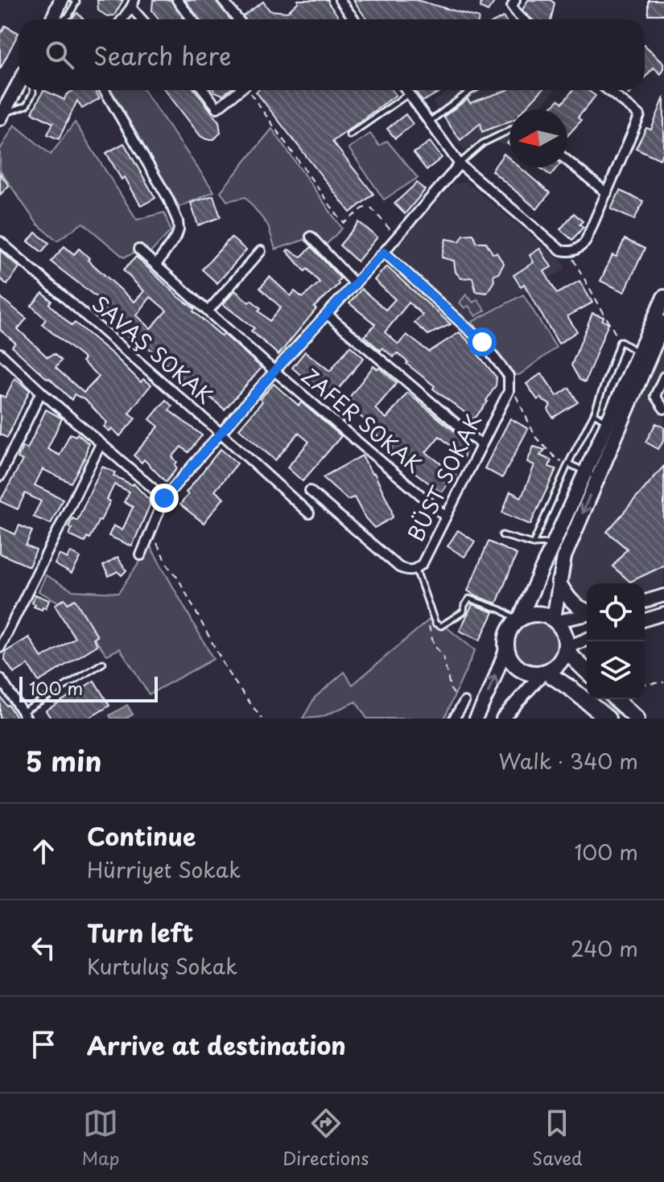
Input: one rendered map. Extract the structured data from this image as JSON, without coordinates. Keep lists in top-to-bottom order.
{
  "streets": {
    "street": ["SAVAŞ SOKAK", "ZAFER SOKAK", "BÜST SOKAK"]
  },
  "crossings": [
    ["SAVAŞ SOKAK", "BÜST SOKAK"],
    ["ZAFER SOKAK", "BÜST SOKAK"]
  ],
  "scale_bar": "100 m",
  "north": "left",
  "page": {
    "search": "Search here",
    "scale": "100 m",
    "heading": ["5 min", "Walk · 340 m"],
    "list": [
      ["Continue", "Hürriyet Sokak", "100 m"],
      ["Turn left", "Kurtuluş Sokak", "240 m"],
      "Arrive at destination"
    ],
    "nav": ["Map", "Directions", "Saved"]
  }
}
